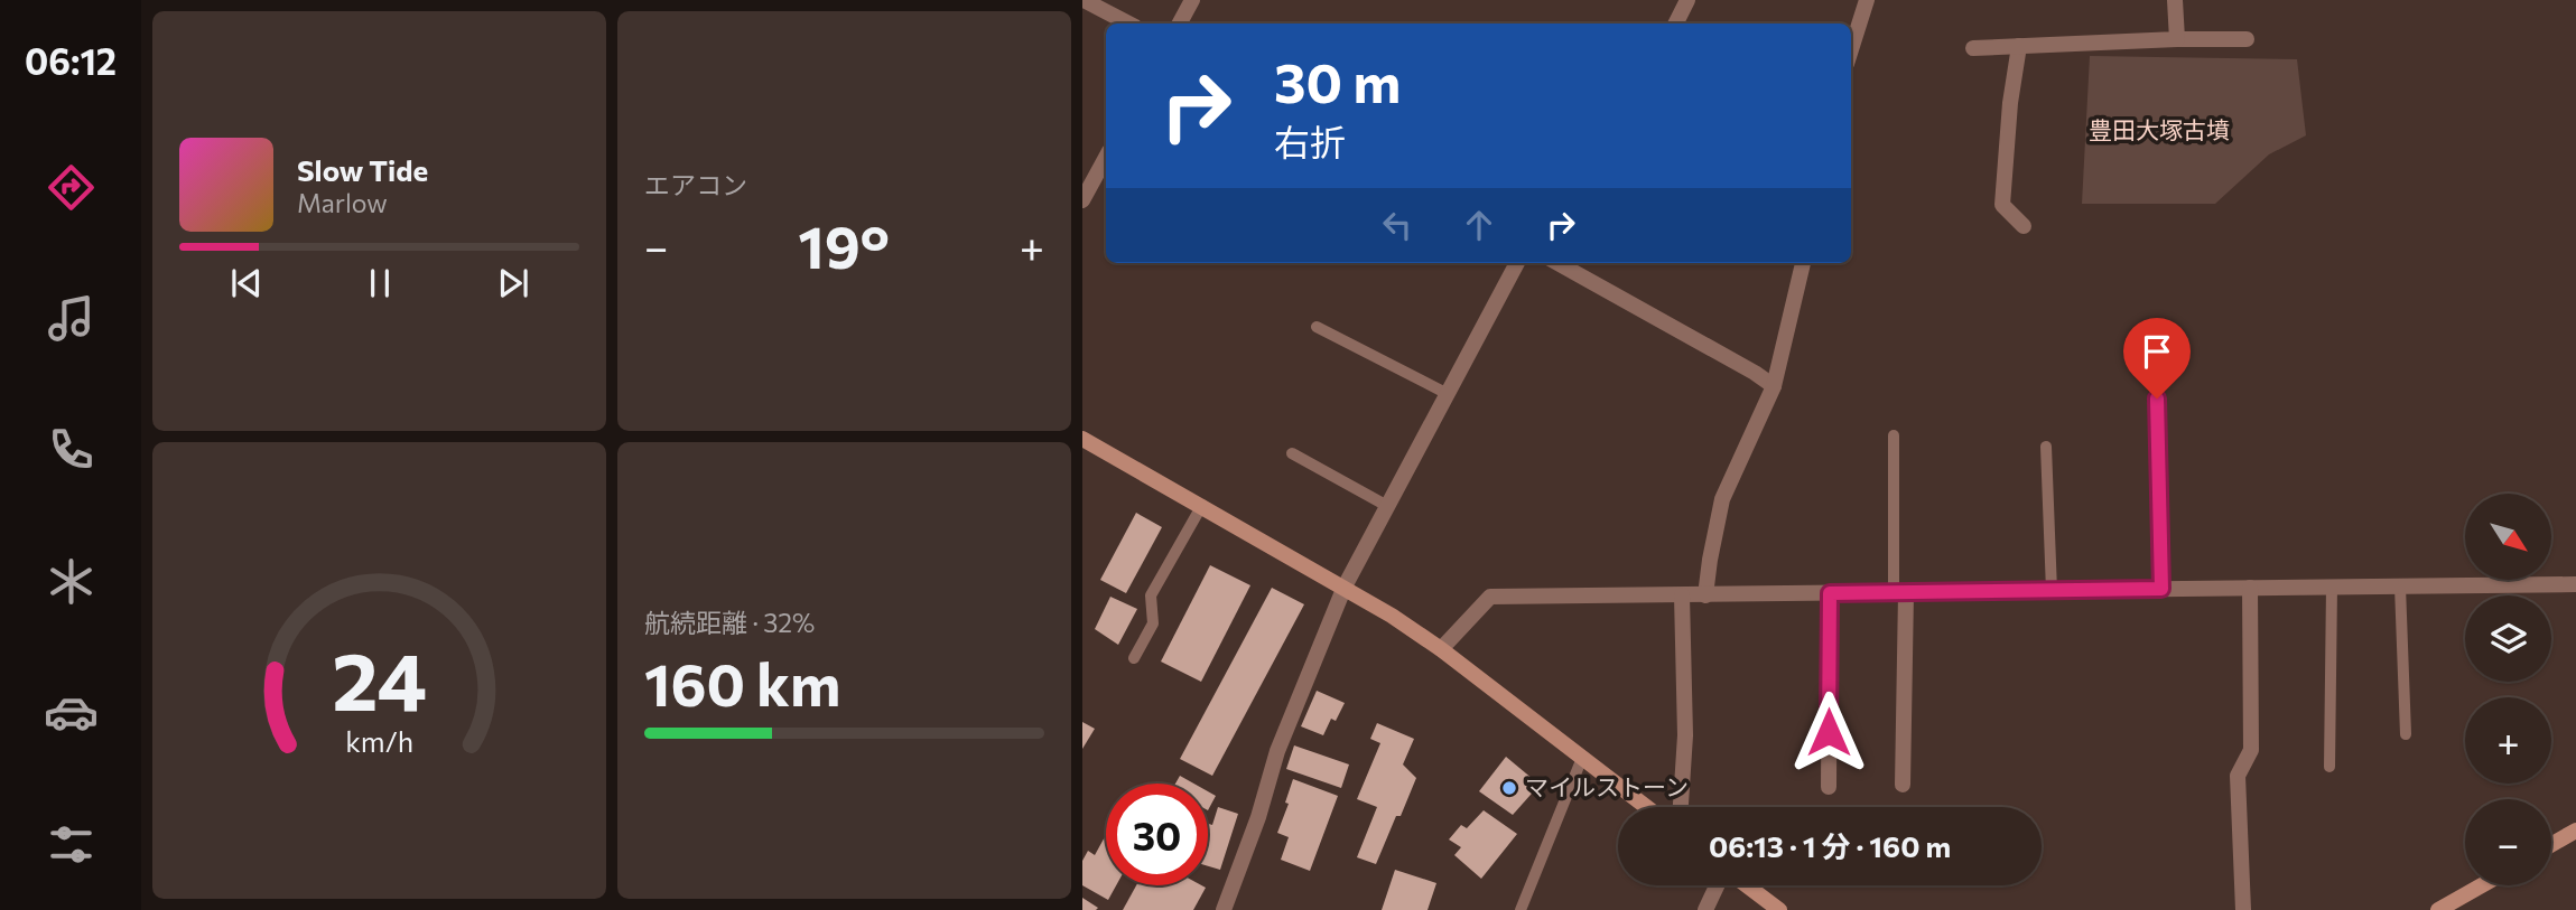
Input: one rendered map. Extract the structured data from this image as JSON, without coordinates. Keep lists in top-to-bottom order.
{
  "parks": ["豊田大塚古墳"],
  "places": ["マイルストーン"],
  "north": "bottom right",
  "page": {
    "tabs": "06:12",
    "tile": [
      "エアコン",
      ["航続距離 · 32%", "160 km"]
    ],
    "turn": ["30 m", "右折"],
    "song": ["Slow Tide", "Marlow"],
    "heat": ["−", "19°", "+"],
    "map_buttons": ["+", "−"],
    "limit": "30",
    "trip": "06:13 · 1 分 · 160 m",
    "gauge": ["24", "km/h"]
  }
}
